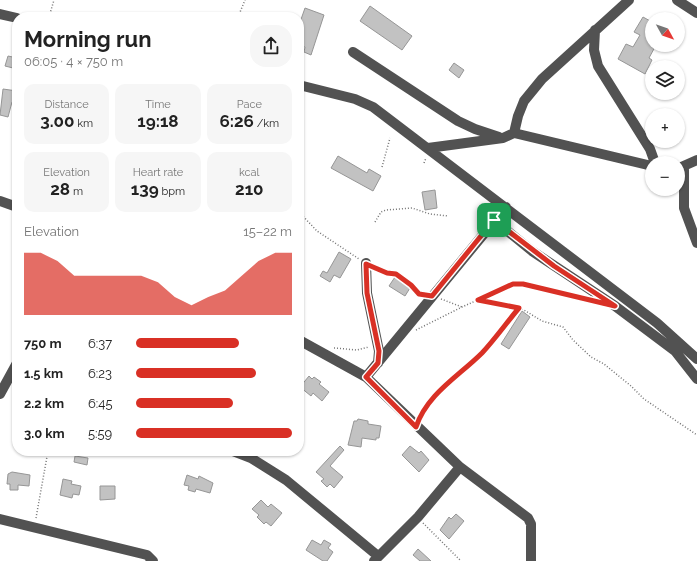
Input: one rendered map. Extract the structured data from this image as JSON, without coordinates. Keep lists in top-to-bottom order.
{
  "north": "bottom right",
  "page": {
    "map_buttons": ["+", "−"],
    "heading": ["Morning run", "06:05 · 4 × 750 m"],
    "stats": [
      ["Distance", "3.00 km"],
      ["Time", "19:18"],
      ["Pace", "6:26 /km"],
      ["Elevation", "28 m"],
      ["Heart rate", "139 bpm"],
      ["kcal", "210"]
    ],
    "chart": ["Elevation", "15–22 m"],
    "list": [
      {
        "name": "750 m",
        "note": "6:37"
      },
      {
        "name": "1.5 km",
        "note": "6:23"
      },
      {
        "name": "2.2 km",
        "note": "6:45"
      },
      {
        "name": "3.0 km",
        "note": "5:59"
      }
    ]
  }
}
